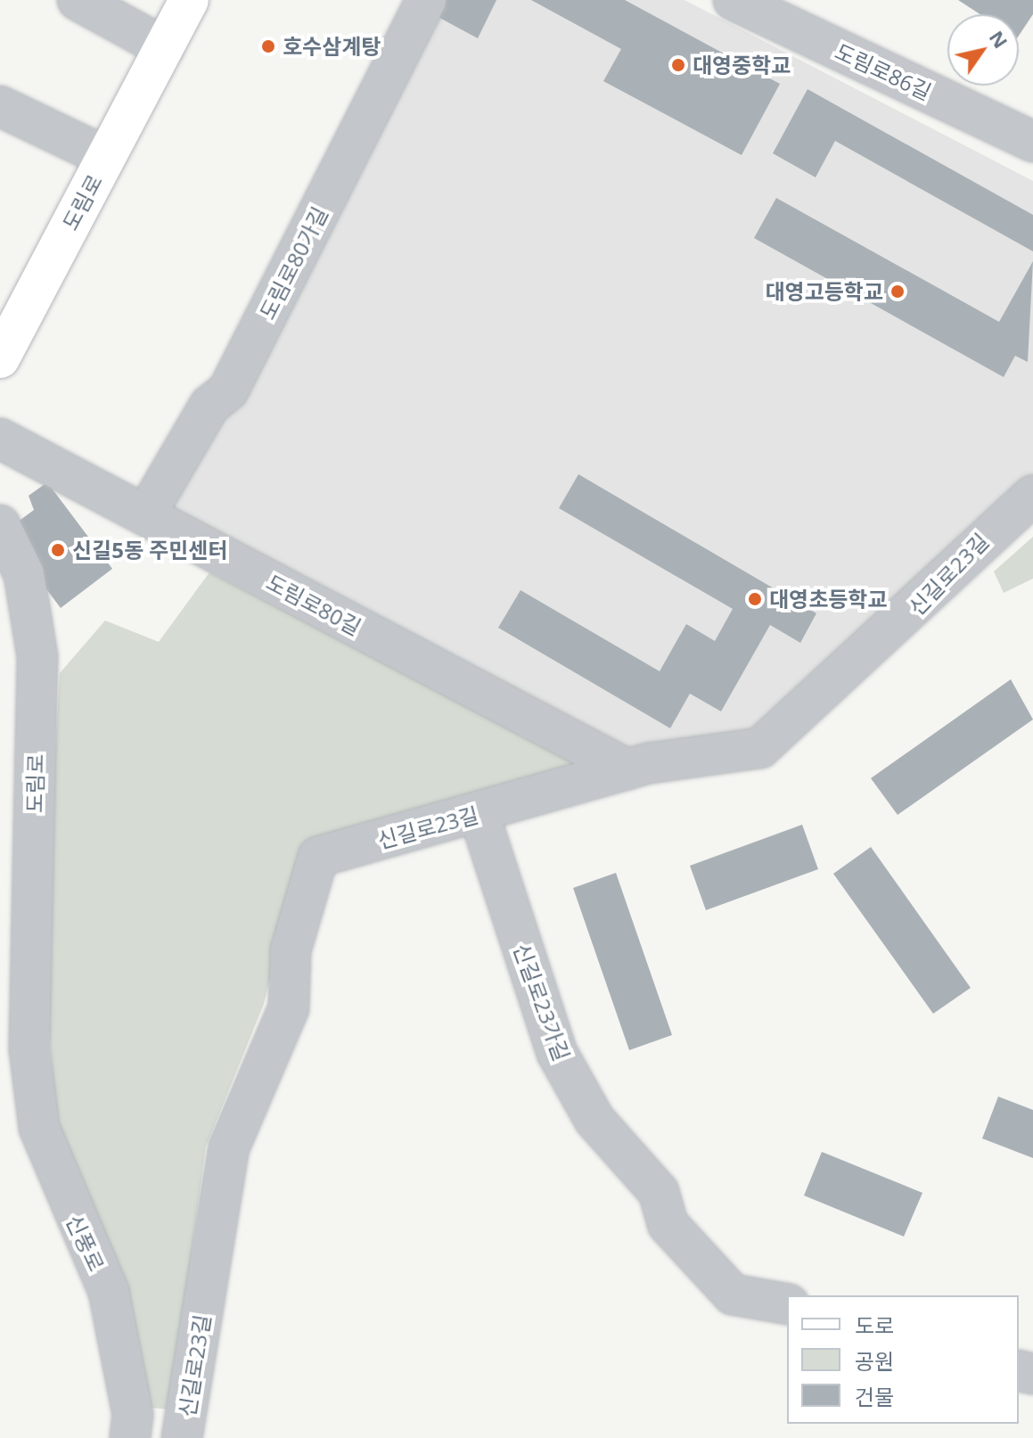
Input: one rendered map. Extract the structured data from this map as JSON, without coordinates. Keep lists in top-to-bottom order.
{
  "streets": {
    "main road": ["도림로"],
    "street": [
      "도림로86길",
      "도림로80가길",
      "신길로23길",
      "도림로80길",
      "신길로23가길",
      "신풍로"
    ]
  },
  "crossings": [
    ["도림로", "신풍로"],
    ["도림로80가길", "도림로80길"],
    ["신길로23길", "도림로80길"],
    ["신길로23길", "신길로23가길"]
  ],
  "places": [
    "호수삼계탕",
    "대영중학교",
    "대영고등학교",
    "신길5동 주민센터",
    "대영초등학교"
  ],
  "legend": ["도로", "공원", "건물"],
  "north": "top right"
}
